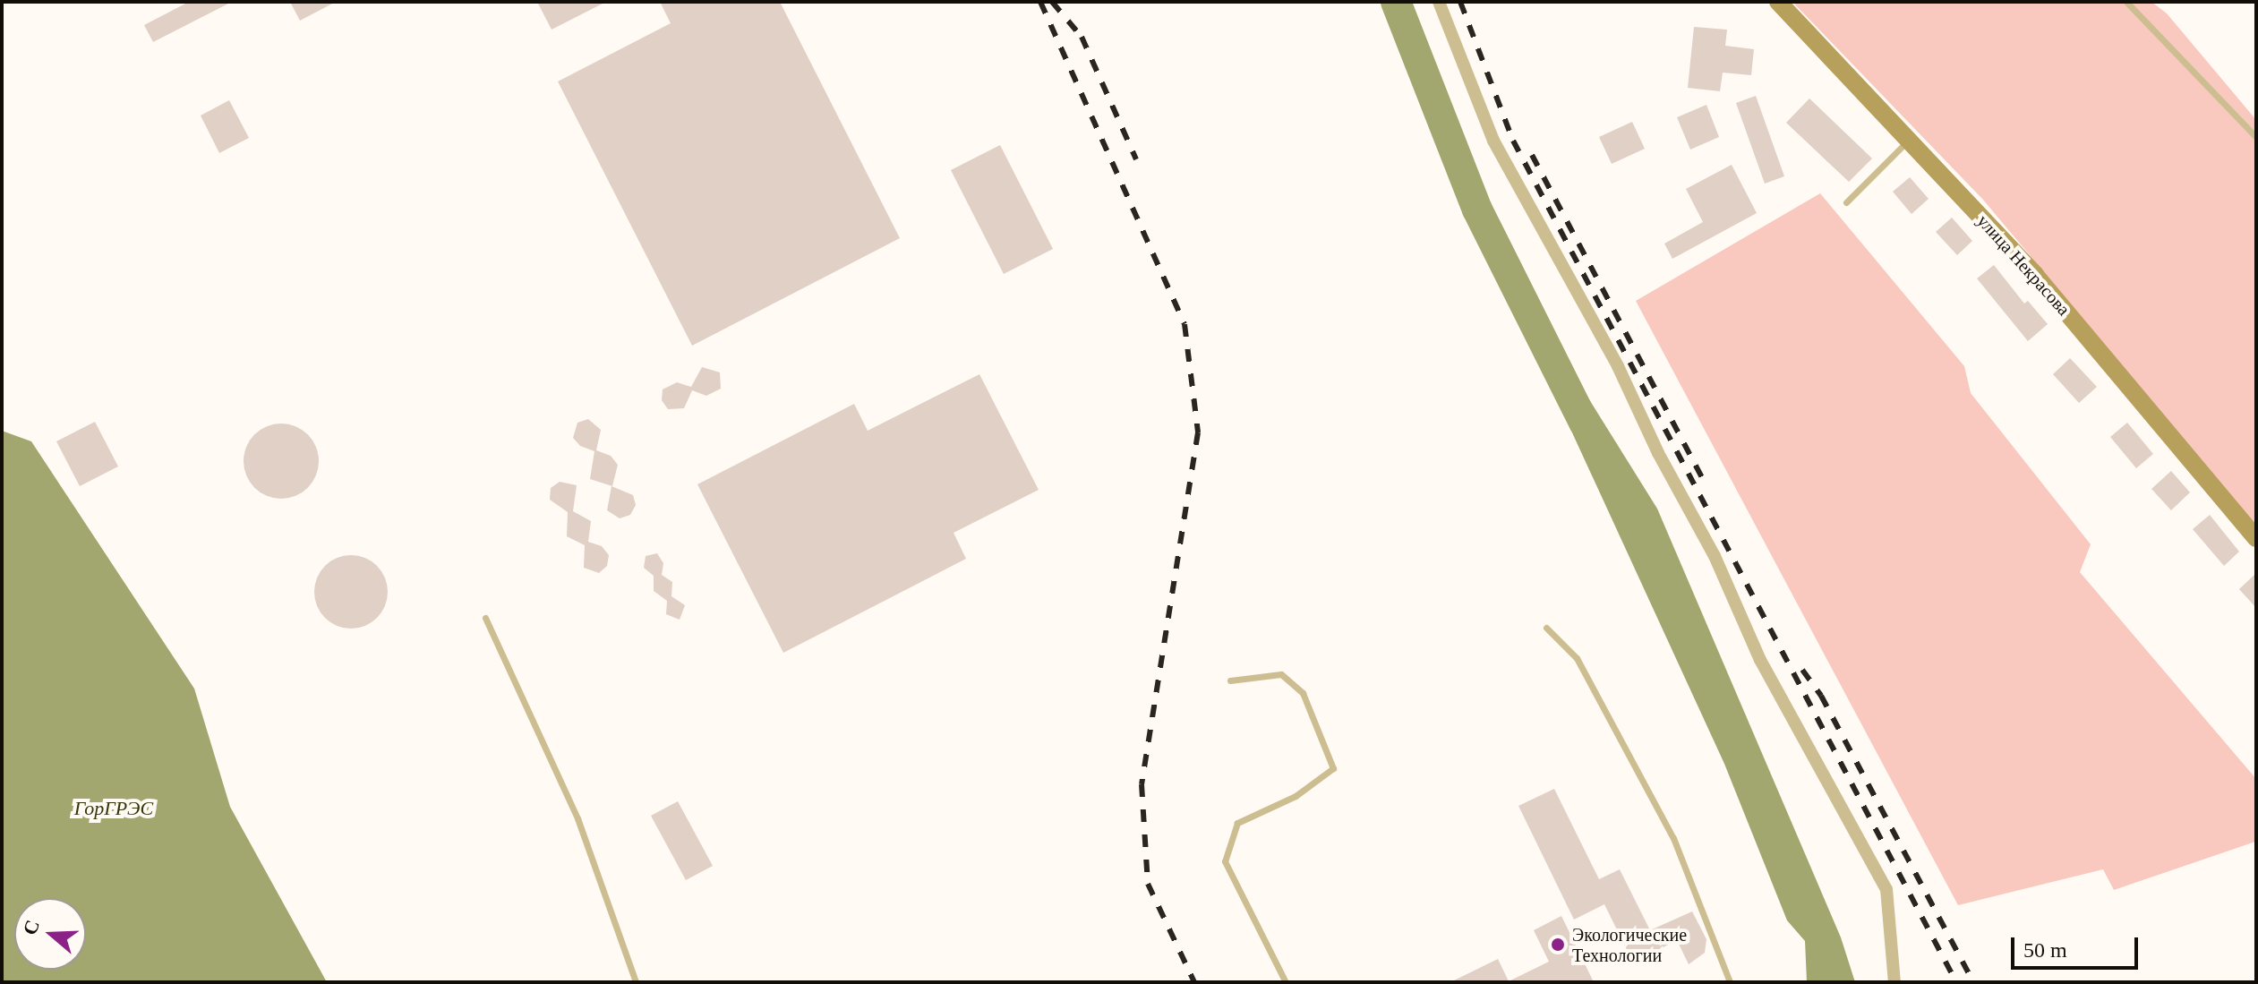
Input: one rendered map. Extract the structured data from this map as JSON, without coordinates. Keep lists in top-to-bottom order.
{
  "streets": {
    "street": ["улица Некрасова"]
  },
  "water": ["ГорГРЭС"],
  "places": ["Экологические Технологии"],
  "scale_bar": "50 m",
  "north": "left"
}
